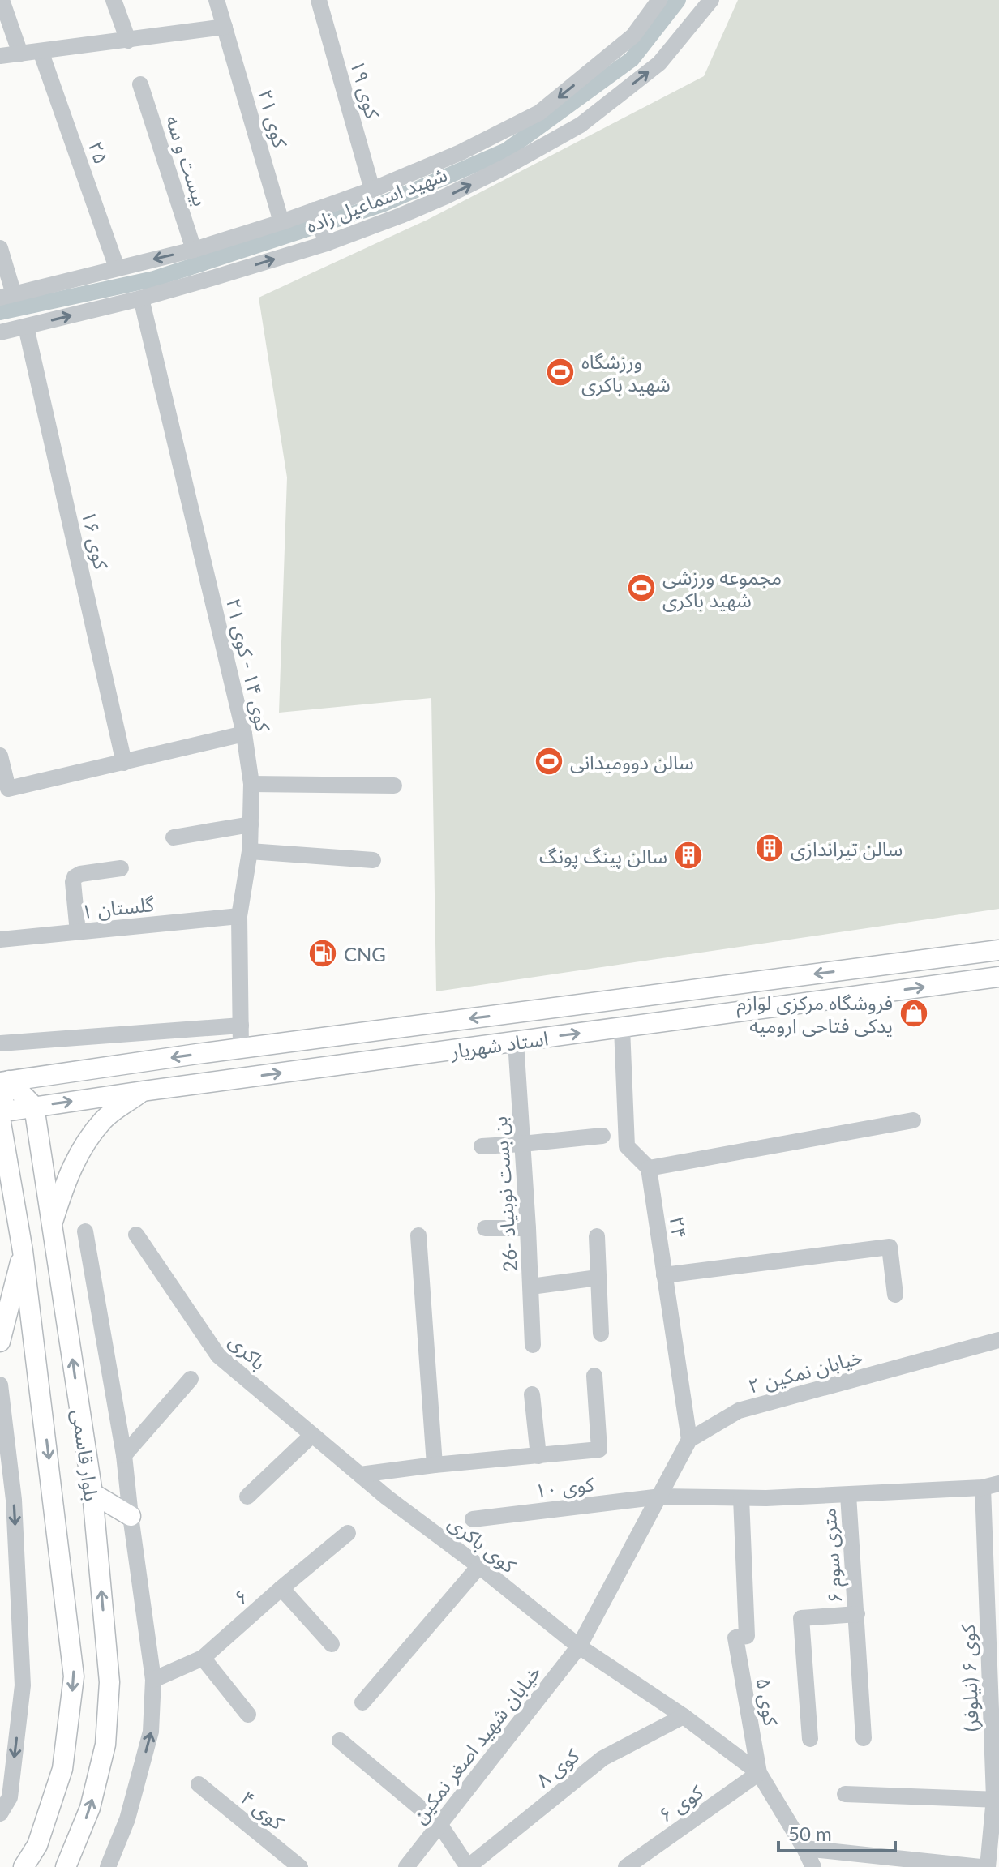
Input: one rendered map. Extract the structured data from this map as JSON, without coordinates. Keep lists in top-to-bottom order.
{
  "streets": {
    "main road": ["استاد شهریار", "بلوار قاسمی"],
    "street": [
      "کوی ۱۹",
      "کوی ۲۱",
      "۲۵",
      "بیست و سه",
      "شهید اسماعیل زاده",
      "کوی ۱۶",
      "کوی ۱۴ - کوی ۲۱",
      "۱ گلستان",
      "26- بن بست نوبنیاد",
      "۲۴",
      "باکری",
      "خیابان نمکین ۲",
      "کوی ۱۰",
      "کوی باکری",
      "۶ متری سوم",
      "۶",
      "کوی ۶ (نیلوفر)",
      "کوی ۵",
      "خیابان شهید اصغر نمکین",
      "کوی ۸",
      "کوی ۶",
      "کوی ۴"
    ]
  },
  "crossings": [
    ["کوی ۱۹", "شهید اسماعیل زاده"],
    ["کوی ۲۱", "شهید اسماعیل زاده"],
    ["۲۵", "شهید اسماعیل زاده"],
    ["بیست و سه", "شهید اسماعیل زاده"],
    ["شهید اسماعیل زاده", "کوی ۱۶"],
    ["شهید اسماعیل زاده", "کوی ۱۴ - کوی ۲۱"],
    ["کوی ۱۴ - کوی ۲۱", "۱ گلستان"],
    ["کوی ۱۴ - کوی ۲۱", "استاد شهریار"],
    ["استاد شهریار", "26- بن بست نوبنیاد"],
    ["استاد شهریار", "بلوار قاسمی"],
    ["۲۴", "خیابان نمکین ۲"],
    ["باکری", "کوی باکری"],
    ["کوی ۱۰", "۶ متری سوم"],
    ["کوی ۱۰", "کوی ۶ (نیلوفر)"],
    ["کوی ۱۰", "کوی ۵"],
    ["کوی ۱۰", "خیابان شهید اصغر نمکین"],
    ["کوی باکری", "کوی ۵"],
    ["کوی باکری", "خیابان شهید اصغر نمکین"],
    ["کوی باکری", "کوی ۸"],
    ["کوی باکری", "کوی ۶"],
    ["کوی ۵", "کوی ۶"]
  ],
  "places": {
    "sports": ["ورزشگاه شهید باکری", "مجموعه ورزشی شهید باکری", "سالن دوومیدانی"],
    "building": ["سالن تیراندازی", "سالن پینگ پونگ"],
    "fuel station": ["CNG"],
    "shop": ["فروشگاه مرکزی لوازم یدکی فتاحی ارومیه"]
  },
  "scale_bar": "50 m"
}
